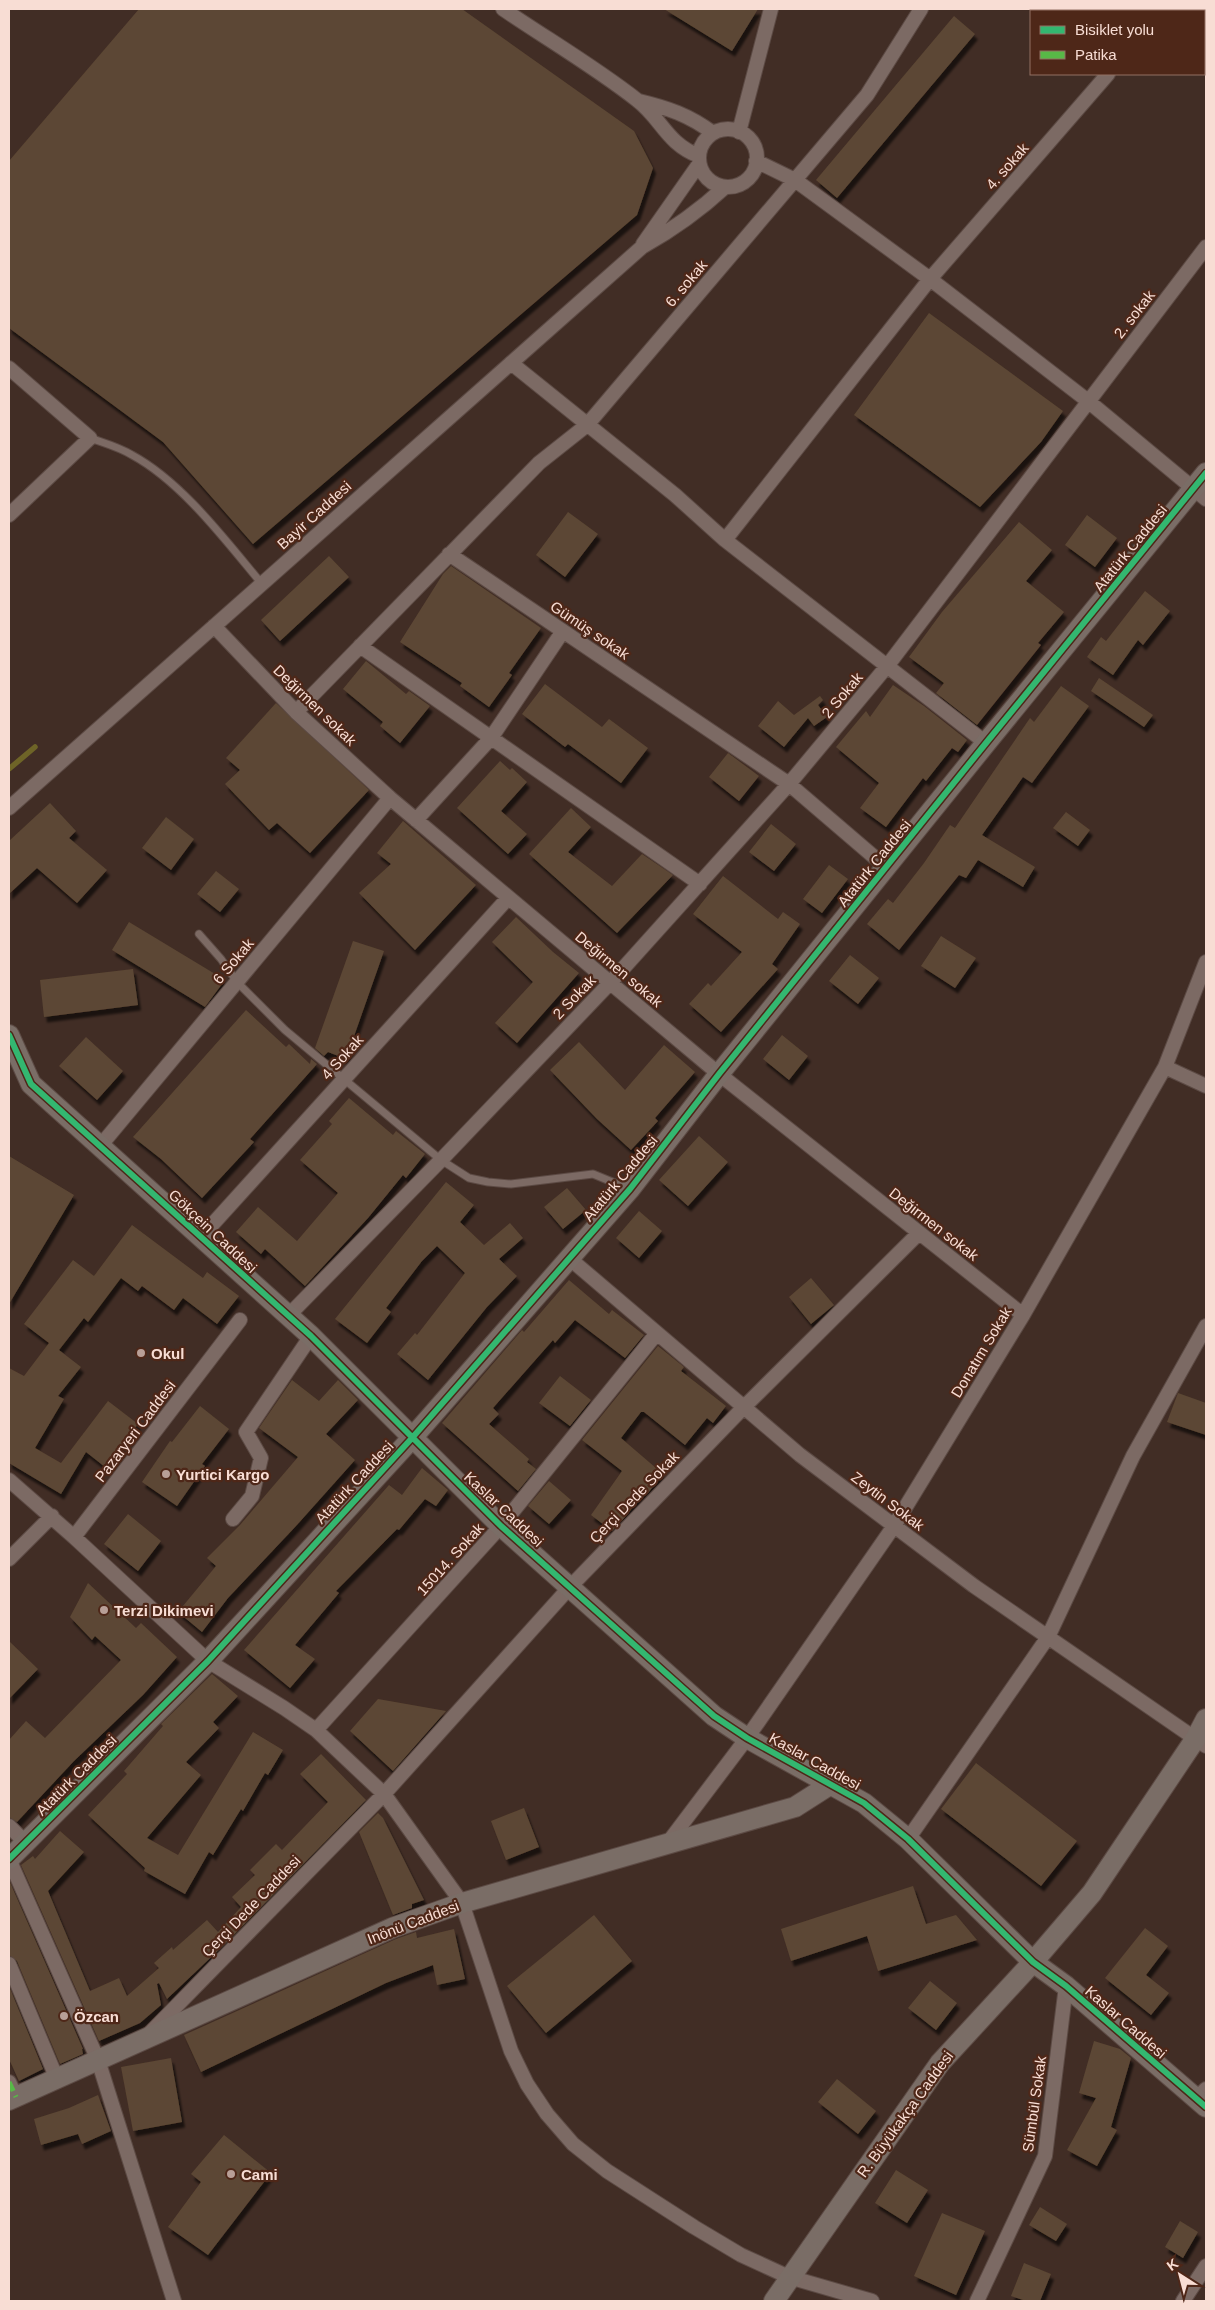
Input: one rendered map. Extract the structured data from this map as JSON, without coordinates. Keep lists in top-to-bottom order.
{
  "streets": {
    "street": [
      "4. sokak",
      "6. sokak",
      "2. sokak",
      "Bayir Caddesi",
      "Atatürk Caddesi",
      "Gümüş sokak",
      "2 Sokak",
      "Değirmen sokak",
      "6 Sokak",
      "4 Sokak",
      "Gökçein Caddesi",
      "Donatım Sokak",
      "Pazaryeri Caddesi",
      "Çerçi Dede Sokak",
      "Zeytin Sokak",
      "Kaslar Caddesi",
      "15014. Sokak",
      "Çerçi Dede Caddesi",
      "Inönü Caddesi",
      "Sümbül Sokak",
      "R. Büyükakça Caddesi"
    ]
  },
  "crossings": [
    ["6. sokak", "Gümüş sokak"],
    ["2. sokak", "2 Sokak"],
    ["Bayir Caddesi", "Değirmen sokak"],
    ["Atatürk Caddesi", "Gümüş sokak"],
    ["Atatürk Caddesi", "Değirmen sokak"],
    ["Atatürk Caddesi", "Gökçein Caddesi"],
    ["Atatürk Caddesi", "Zeytin Sokak"],
    ["Atatürk Caddesi", "Kaslar Caddesi"],
    ["Gümüş sokak", "2 Sokak"],
    ["2 Sokak", "Değirmen sokak"],
    ["2 Sokak", "Gökçein Caddesi"],
    ["Değirmen sokak", "6 Sokak"],
    ["Değirmen sokak", "4 Sokak"],
    ["Değirmen sokak", "Donatım Sokak"],
    ["Değirmen sokak", "Çerçi Dede Sokak"],
    ["6 Sokak", "Gökçein Caddesi"],
    ["4 Sokak", "Gökçein Caddesi"],
    ["Gökçein Caddesi", "Kaslar Caddesi"],
    ["Donatım Sokak", "Zeytin Sokak"],
    ["Donatım Sokak", "Kaslar Caddesi"],
    ["Donatım Sokak", "Inönü Caddesi"],
    ["Çerçi Dede Sokak", "Zeytin Sokak"],
    ["Çerçi Dede Sokak", "Kaslar Caddesi"],
    ["Çerçi Dede Sokak", "Çerçi Dede Caddesi"],
    ["Zeytin Sokak", "15014. Sokak"],
    ["Zeytin Sokak", "R. Büyükakça Caddesi"],
    ["Kaslar Caddesi", "15014. Sokak"],
    ["Kaslar Caddesi", "Inönü Caddesi"],
    ["Kaslar Caddesi", "Sümbül Sokak"],
    ["Kaslar Caddesi", "R. Büyükakça Caddesi"],
    ["Çerçi Dede Caddesi", "Inönü Caddesi"]
  ],
  "places": [
    "Okul",
    "Yurtici Kargo",
    "Terzi Dikimevi",
    "Özcan",
    "Cami"
  ],
  "legend": ["Bisiklet yolu", "Patika"],
  "north": "top left"
}
